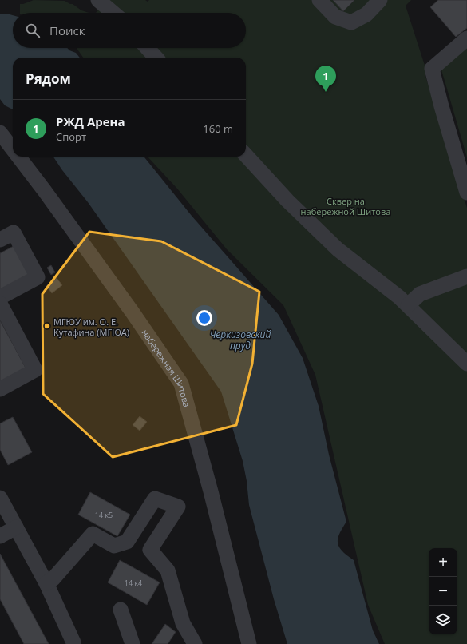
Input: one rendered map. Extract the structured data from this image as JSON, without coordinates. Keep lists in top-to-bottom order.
{
  "streets": {
    "street": ["набережная Шитова"]
  },
  "water": ["Черкизовский пруд"],
  "parks": ["Сквер на набережной Шитова"],
  "places": ["МГЮУ им. О. Е. Кутафина (МГЮА)"],
  "house_numbers": ["14 к5", "14 к4"],
  "page": {
    "search": "Поиск",
    "heading": "Рядом",
    "pins": "1",
    "list": [
      {
        "mark": "1",
        "name": "РЖД Арена",
        "note": "Спорт",
        "value": "160 m"
      }
    ],
    "map_buttons": ["+", "−"]
  }
}
